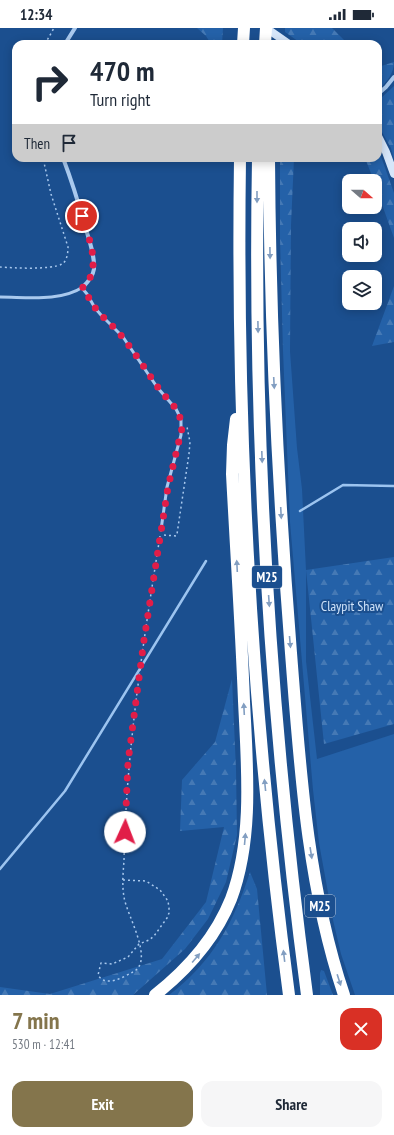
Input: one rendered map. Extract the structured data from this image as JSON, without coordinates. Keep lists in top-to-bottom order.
{
  "streets": {
    "highway": ["M25"]
  },
  "parks": ["Claypit Shaw"],
  "north": "right",
  "page": {
    "status": "12:34",
    "turn": ["470 m", "Turn right"],
    "then": "Then",
    "heading": ["7 min", "530 m · 12:41"],
    "buttons": ["Exit", "Share"]
  }
}
